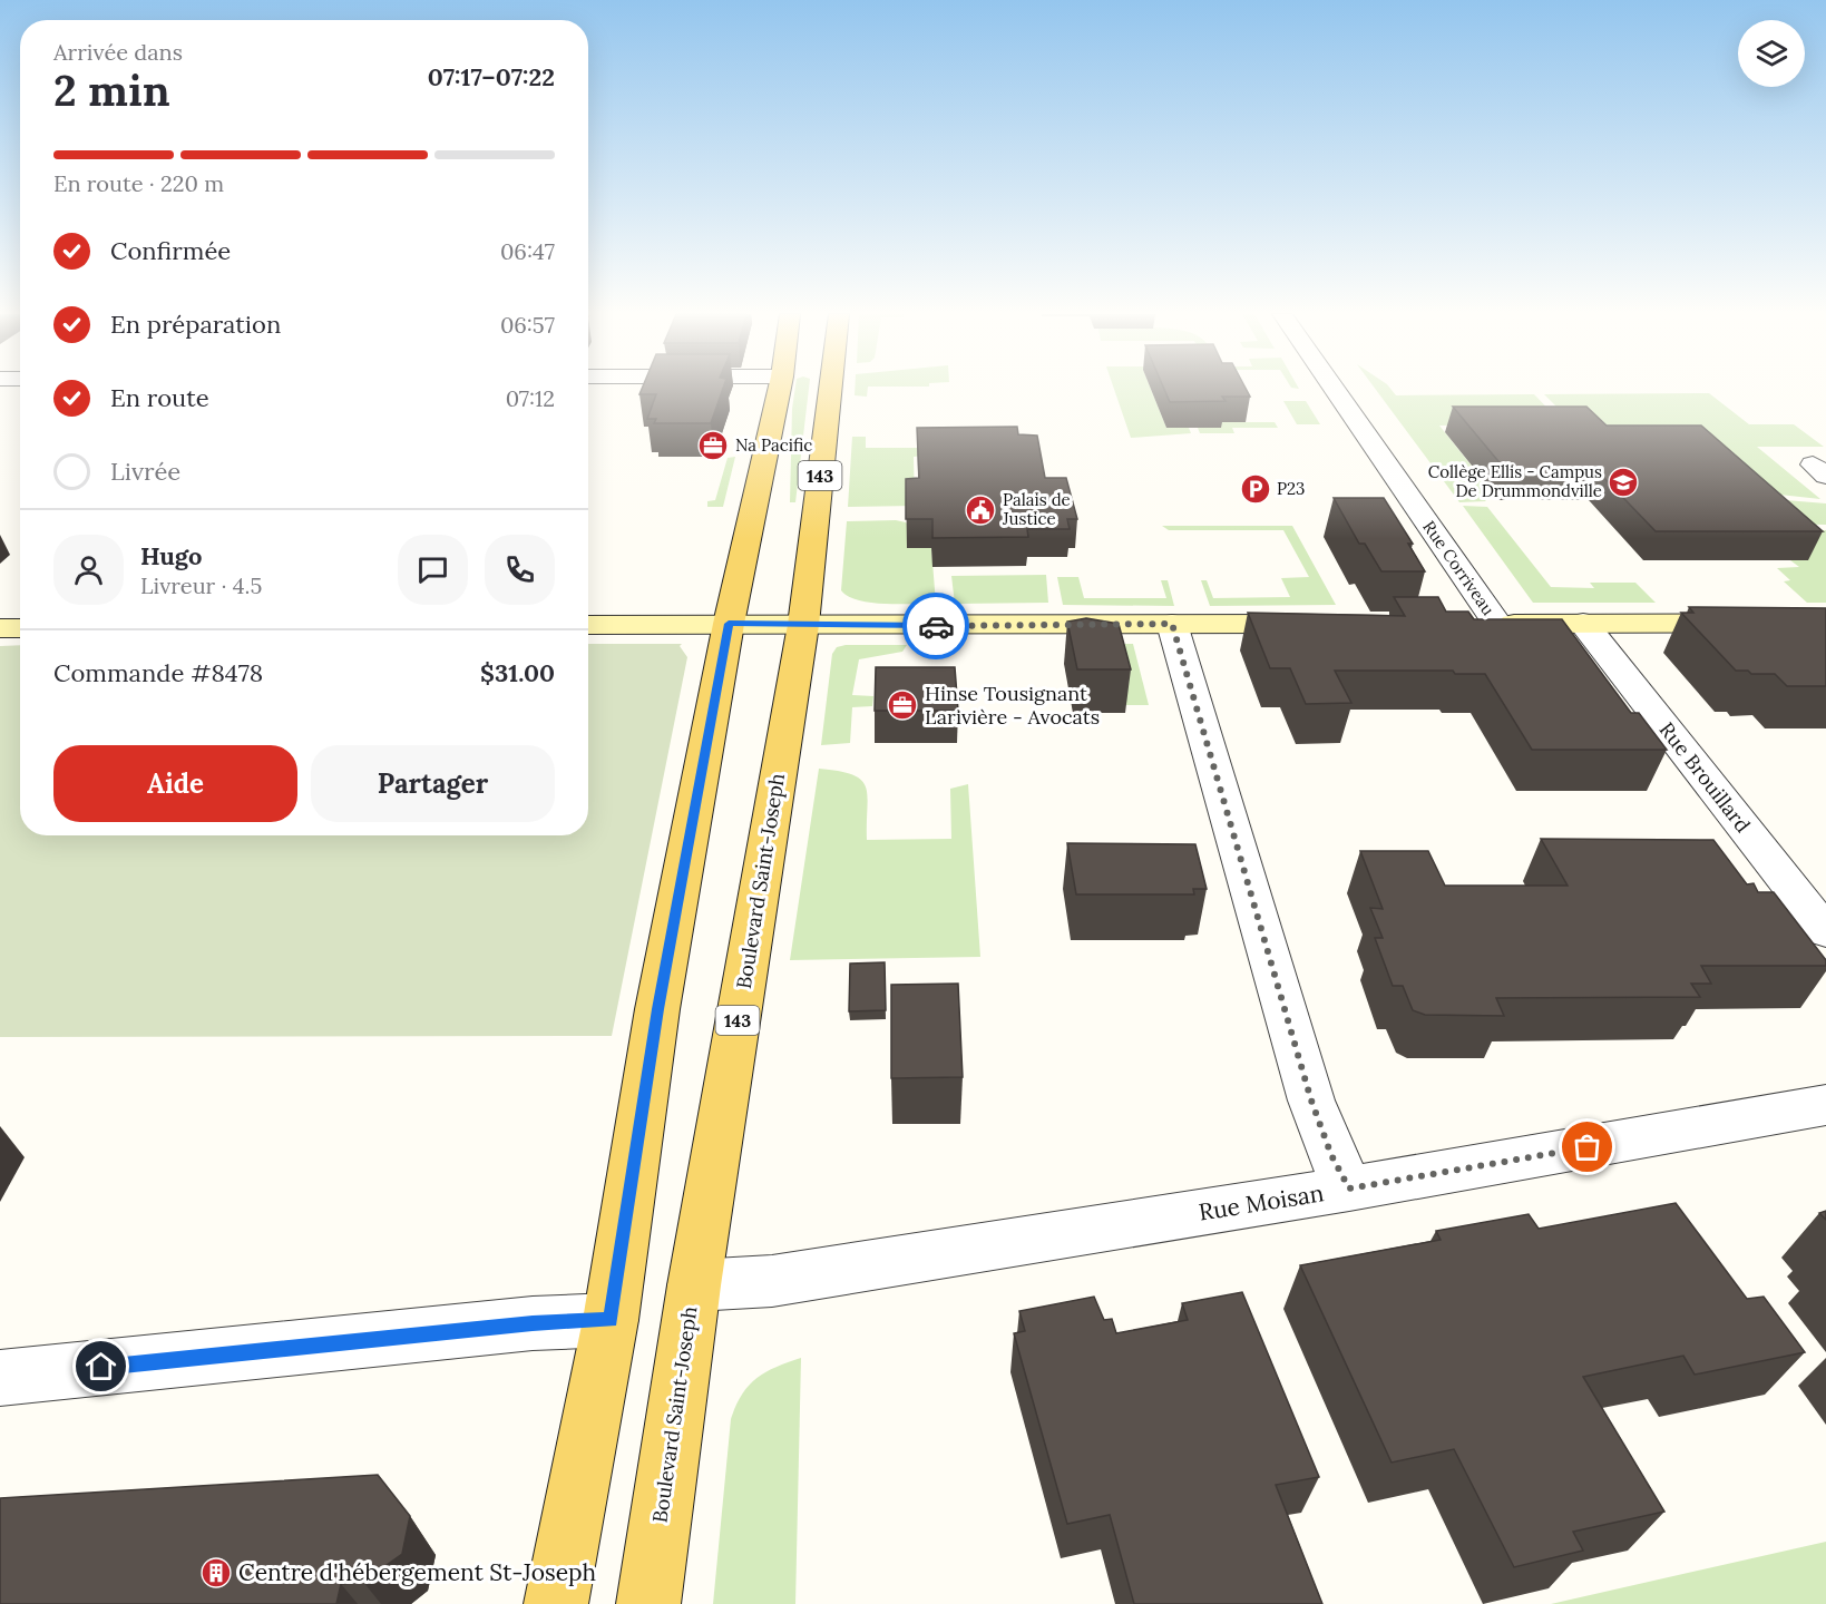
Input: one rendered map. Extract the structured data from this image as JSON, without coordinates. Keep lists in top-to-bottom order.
{
  "streets": {
    "main road": ["143", "Boulevard Saint-Joseph"],
    "street": ["Rue Corriveau", "Rue Brouillard", "Rue Moisan"]
  },
  "crossings": [
    ["Boulevard Saint-Joseph", "Rue Moisan"]
  ],
  "places": {
    "office": ["Na Pacific", "Hinse Tousignant Larivière - Avocats"],
    "school or university": ["Collège Ellis - Campus De Drummondville"],
    "parking": ["P23"],
    "public building": ["Palais de Justice"],
    "building": ["Centre d'hébergement St-Joseph"]
  },
  "page": {
    "heading": ["2 min", "Arrivée dans", "07:17–07:22"],
    "panel": [
      "Hugo",
      "Livreur · 4.5",
      "Commande #8478",
      "$31.00"
    ],
    "bar": "En route · 220 m",
    "list": [
      ["Confirmée", "06:47"],
      ["En préparation", "06:57"],
      ["En route", "07:12"],
      "Livrée"
    ],
    "buttons": ["Aide", "Partager"]
  }
}
